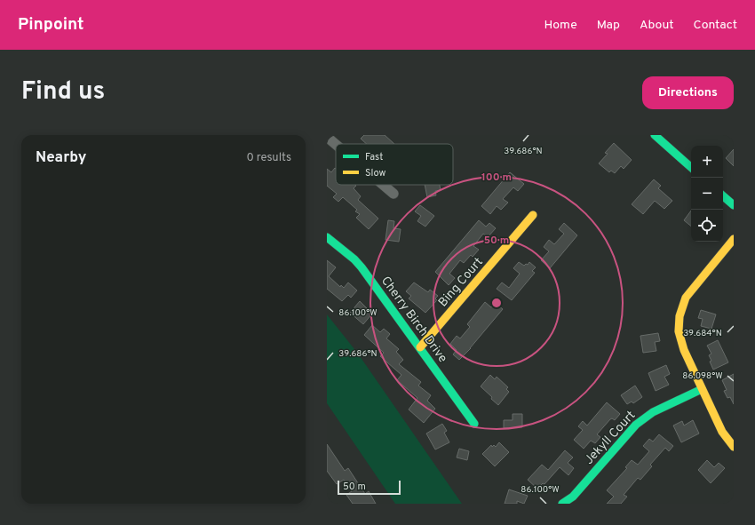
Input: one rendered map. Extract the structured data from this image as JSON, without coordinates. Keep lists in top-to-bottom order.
{
  "streets": {
    "street": ["Bing Court", "Cherry Birch Drive", "Jekyll Court"]
  },
  "crossings": [
    ["Bing Court", "Cherry Birch Drive"]
  ],
  "legend": ["Fast", "Slow"],
  "scale_bar": "50 m",
  "page": {
    "header": "Pinpoint",
    "nav": [
      "Home",
      "Map",
      "About",
      "Contact"
    ],
    "title": "Find us",
    "buttons": "Directions",
    "heading": ["Nearby", "0 results"],
    "map_buttons": ["+", "−"],
    "scale": "50 m"
  },
  "coordinates": [
    "39.686°N",
    "86.100°W",
    "39.684°N",
    "86.098°W"
  ],
  "rings": ["100 m", "50 m"]
}
